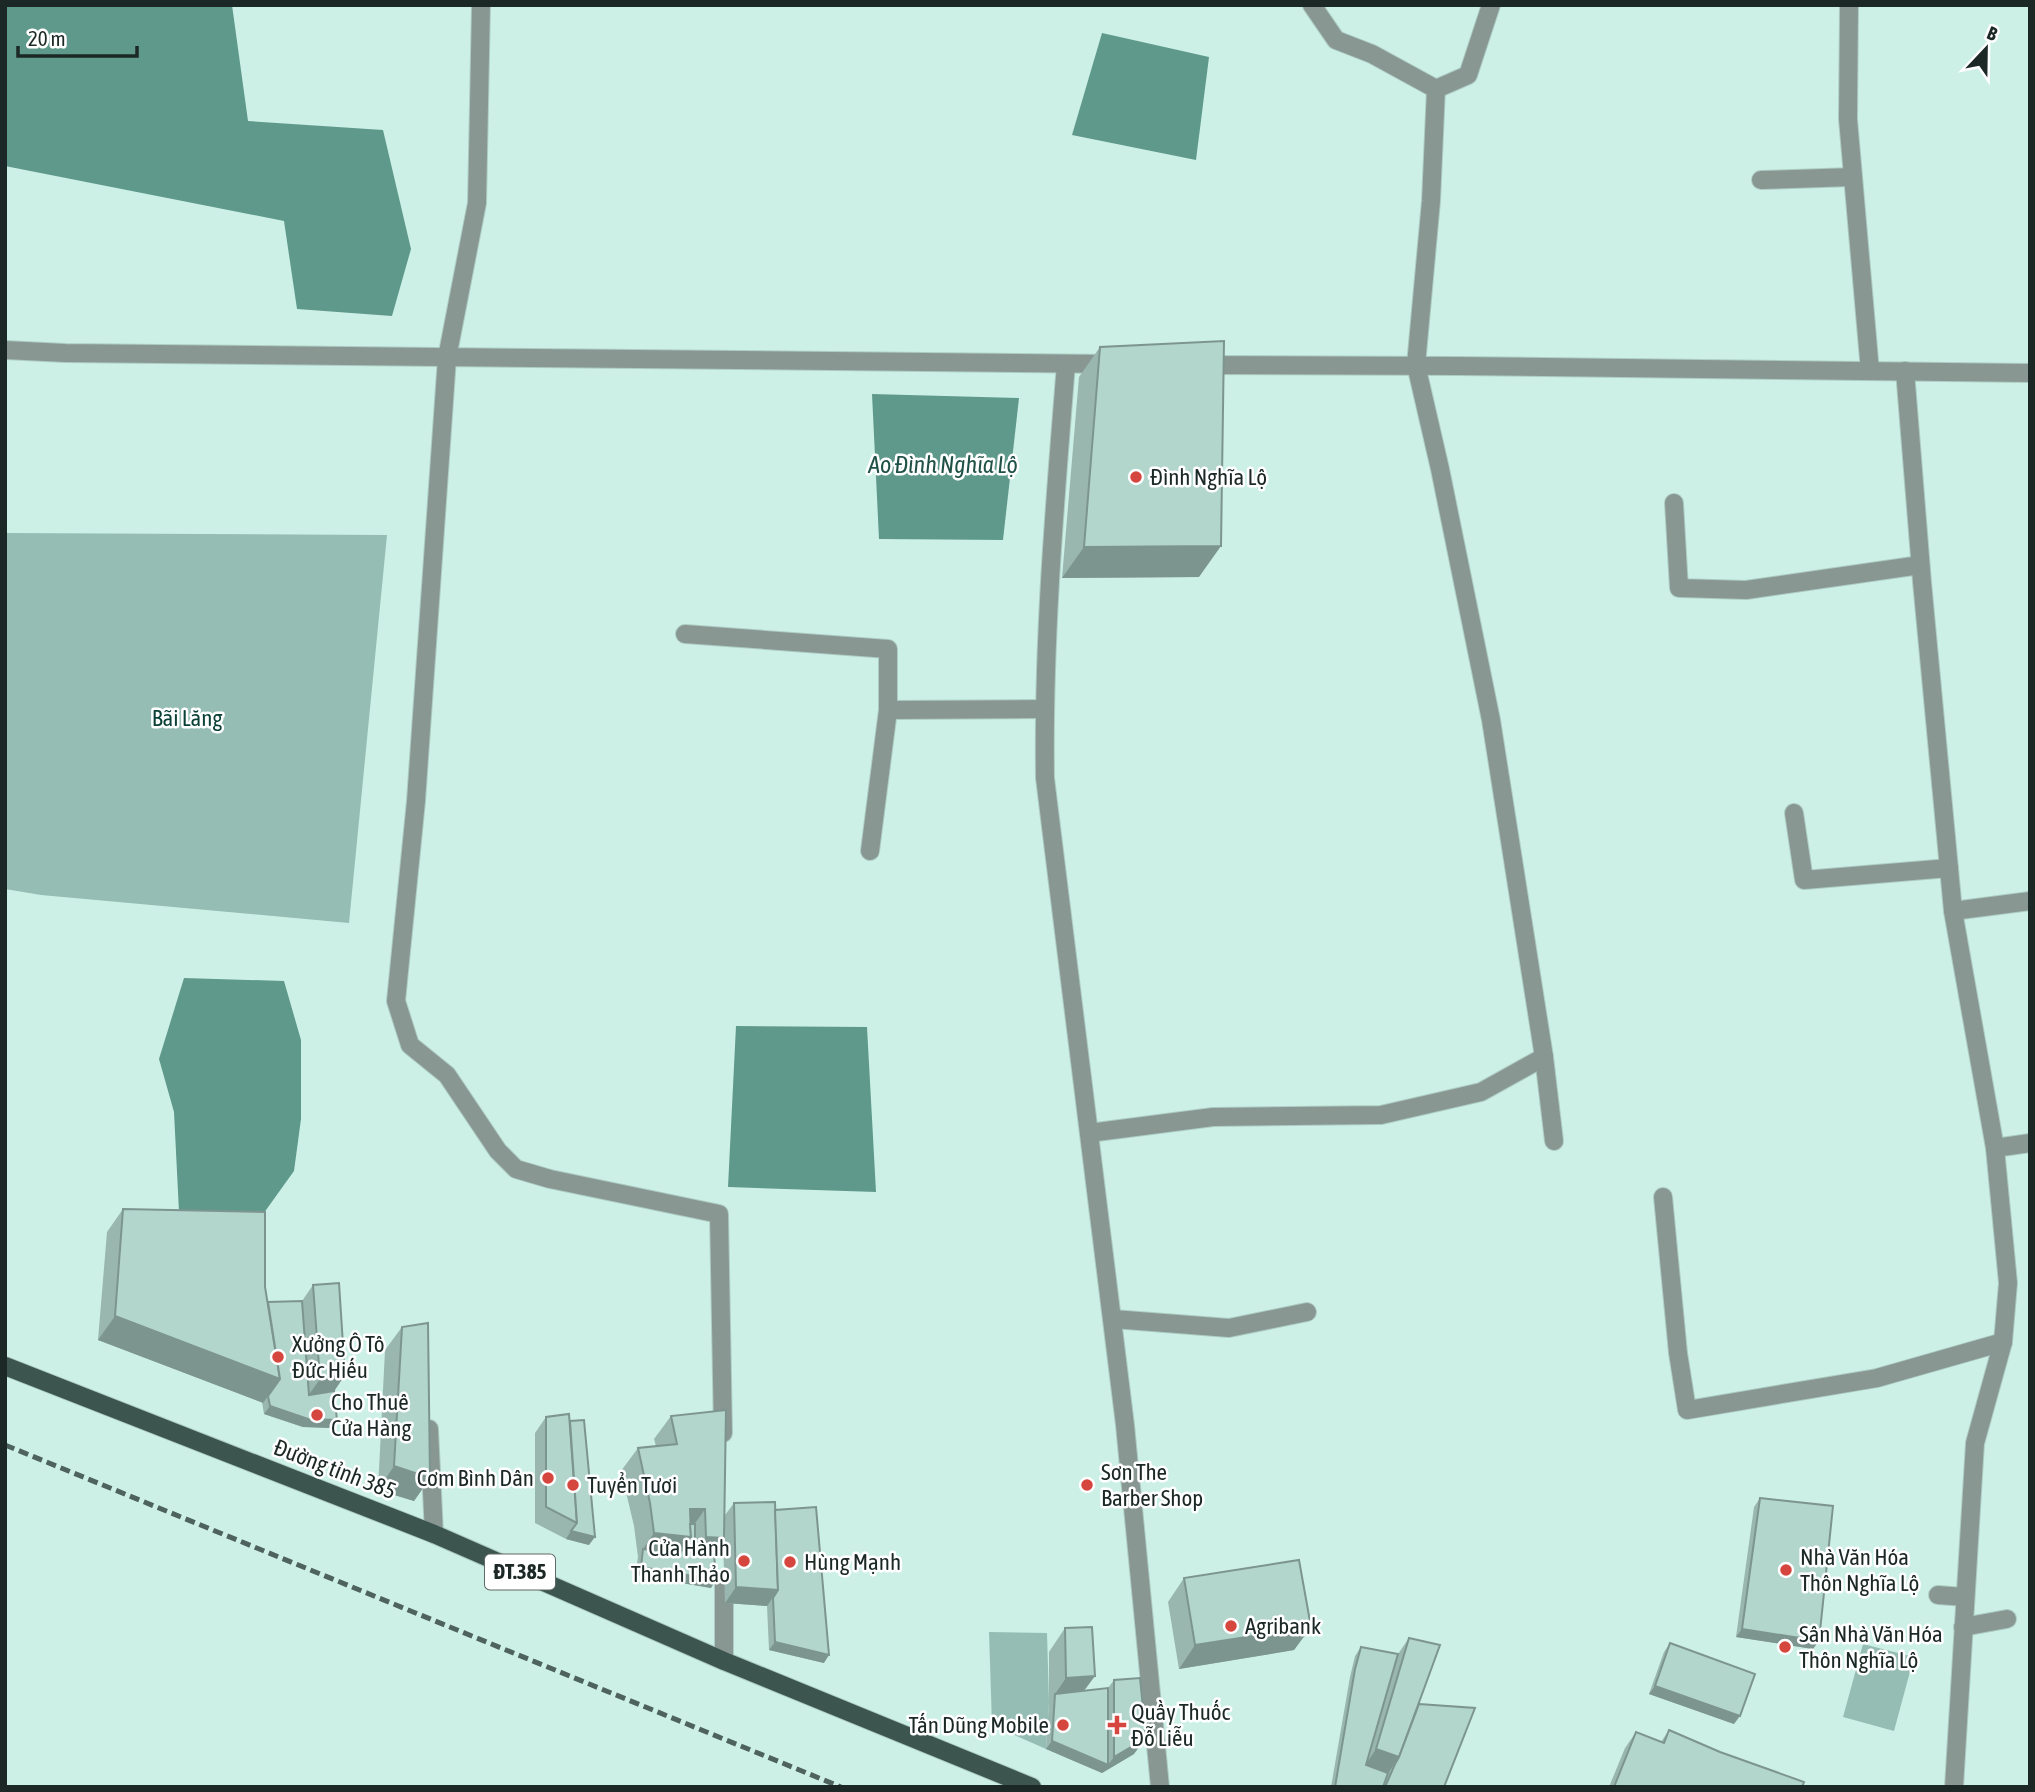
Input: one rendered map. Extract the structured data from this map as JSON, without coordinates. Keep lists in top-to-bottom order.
{
  "streets": {
    "main road": ["Đường tỉnh 385", "ĐT.385"]
  },
  "water": ["Ao Đình Nghĩa Lộ"],
  "parks": ["Bãi Lăng"],
  "places": {
    "other": [
      "Đình Nghĩa Lộ",
      "Xưởng Ô Tô Đức Hiếu",
      "Cho Thuê Cửa Hàng",
      "Cơm Bình Dân",
      "Tuyển Tươi",
      "Sơn The Barber Shop",
      "Cửa Hành Thanh Thảo",
      "Hùng Mạnh",
      "Nhà Văn Hóa Thôn Nghĩa Lộ",
      "Agribank",
      "Sân Nhà Văn Hóa Thôn Nghĩa Lộ",
      "Tấn Dũng Mobile"
    ],
    "health": ["Quầy Thuốc Đỗ Liễu"]
  },
  "scale_bar": "20 m",
  "north": "top"
}
